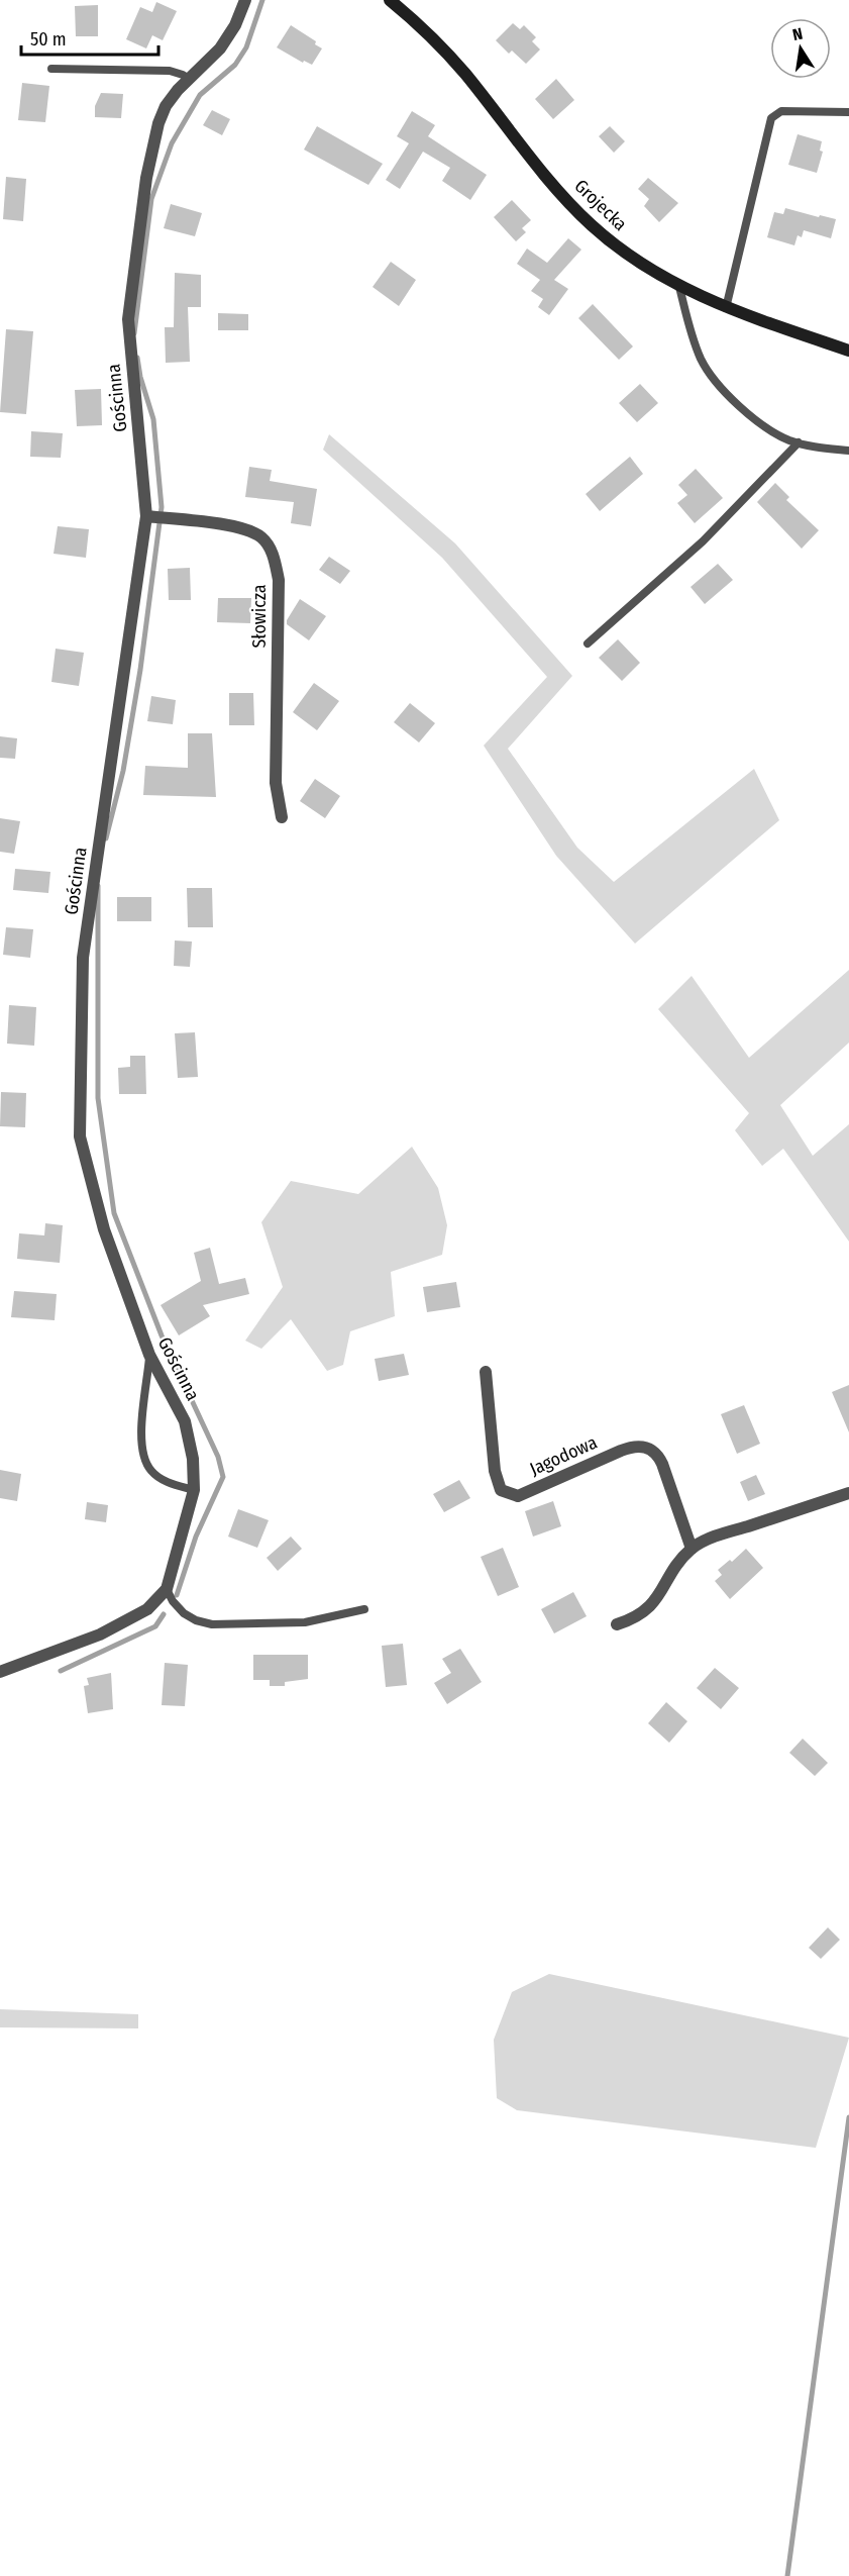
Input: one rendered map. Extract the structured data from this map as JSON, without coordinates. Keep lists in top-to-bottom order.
{
  "streets": {
    "street": [
      "Grojecka",
      "Gościnna",
      "Słowicza",
      "Jagodowa"
    ]
  },
  "crossings": [
    ["Gościnna", "Słowicza"]
  ],
  "scale_bar": "50 m",
  "north": "top"
}
